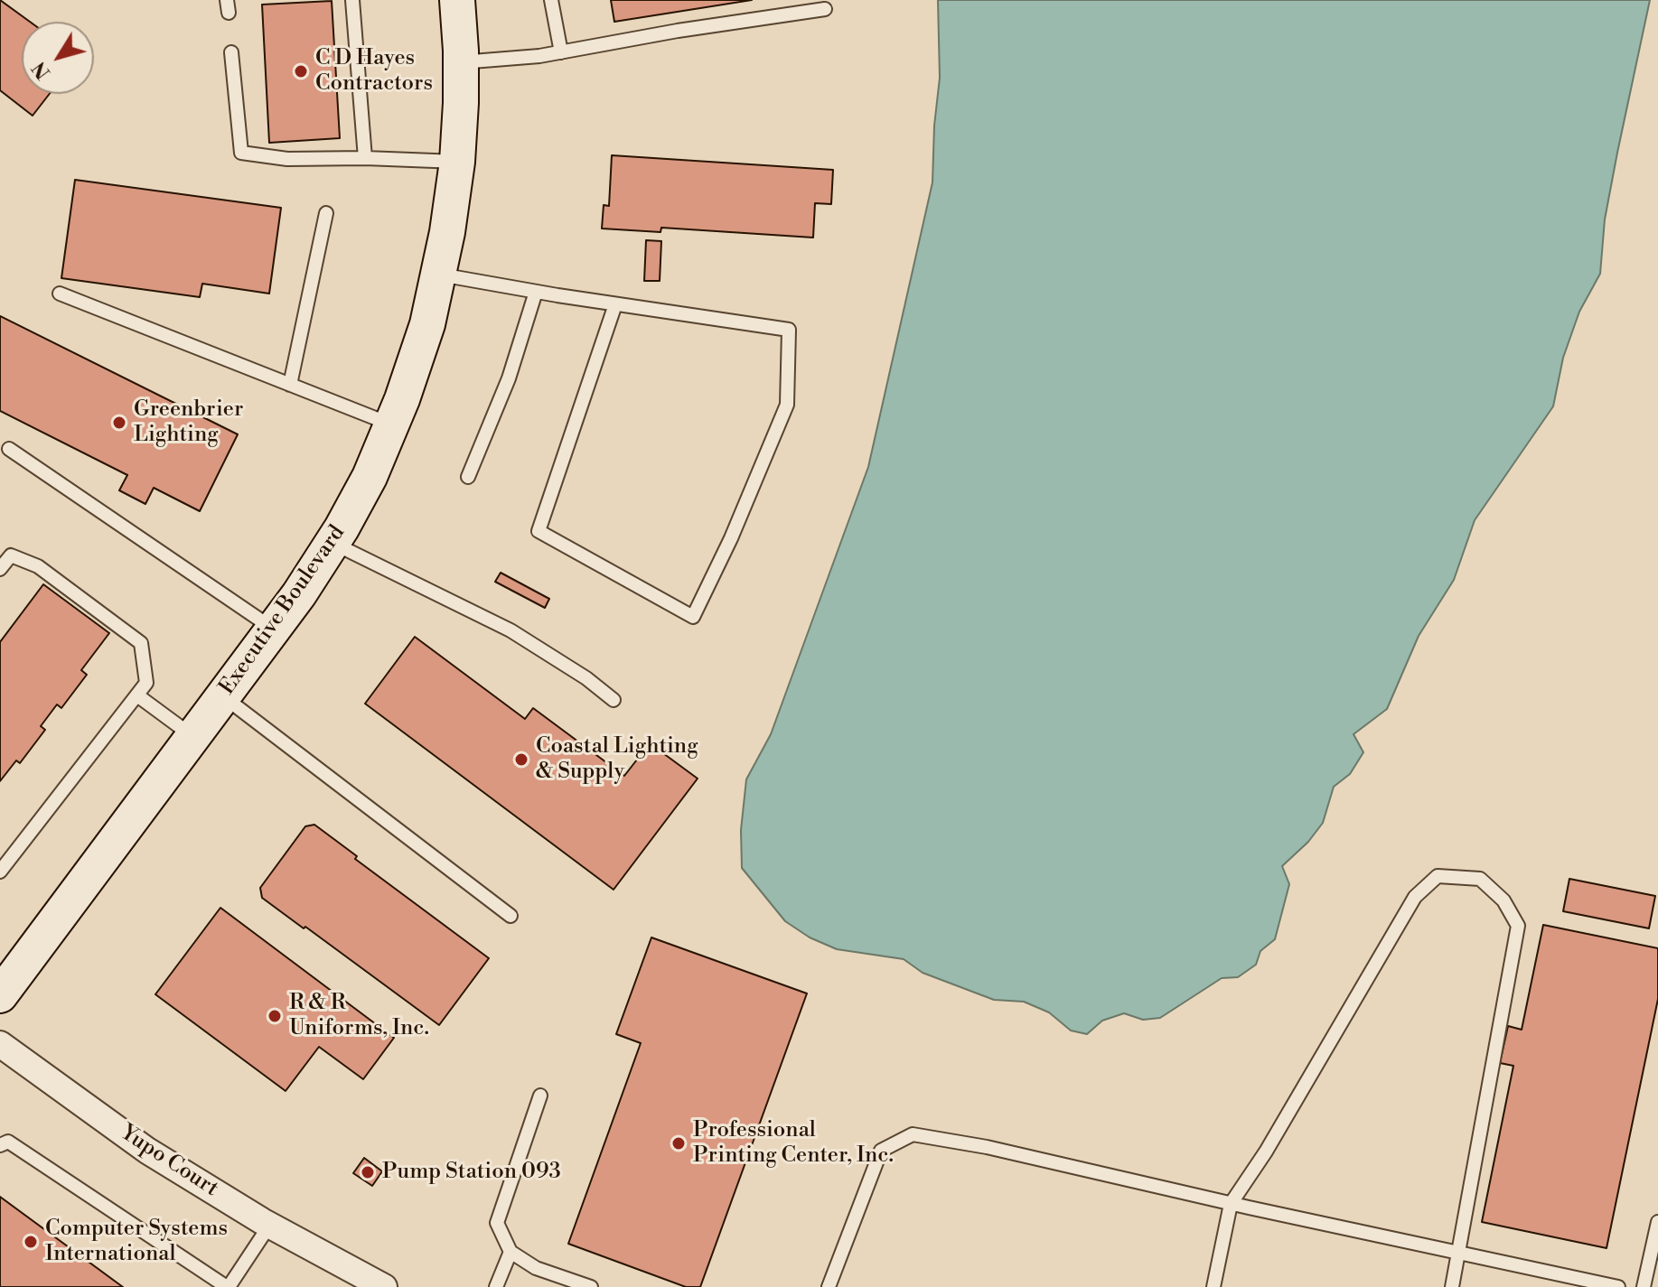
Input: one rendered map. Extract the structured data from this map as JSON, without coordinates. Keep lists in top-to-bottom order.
{
  "streets": {
    "street": ["Executive Boulevard", "Yupo Court"]
  },
  "places": [
    "C D Hayes Contractors",
    "Greenbrier Lighting",
    "Coastal Lighting & Supply",
    "R & R Uniforms, Inc.",
    "Professional Printing Center, Inc.",
    "Pump Station 093",
    "Computer Systems International"
  ],
  "north": "bottom left"
}
